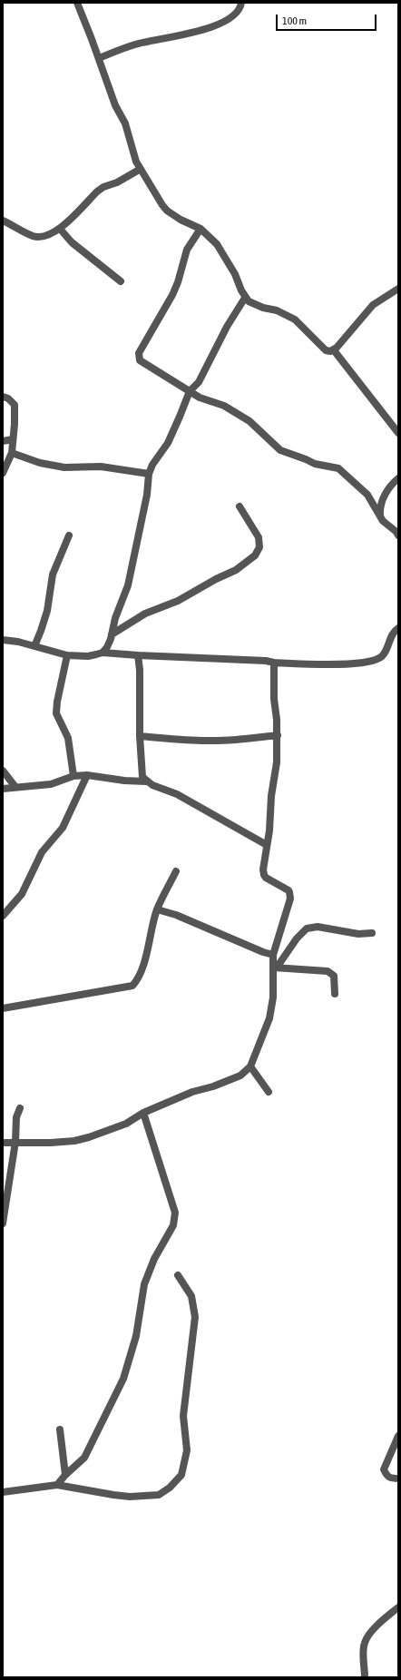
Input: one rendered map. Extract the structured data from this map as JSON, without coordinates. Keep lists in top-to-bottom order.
{
  "scale_bar": "100 m"
}
